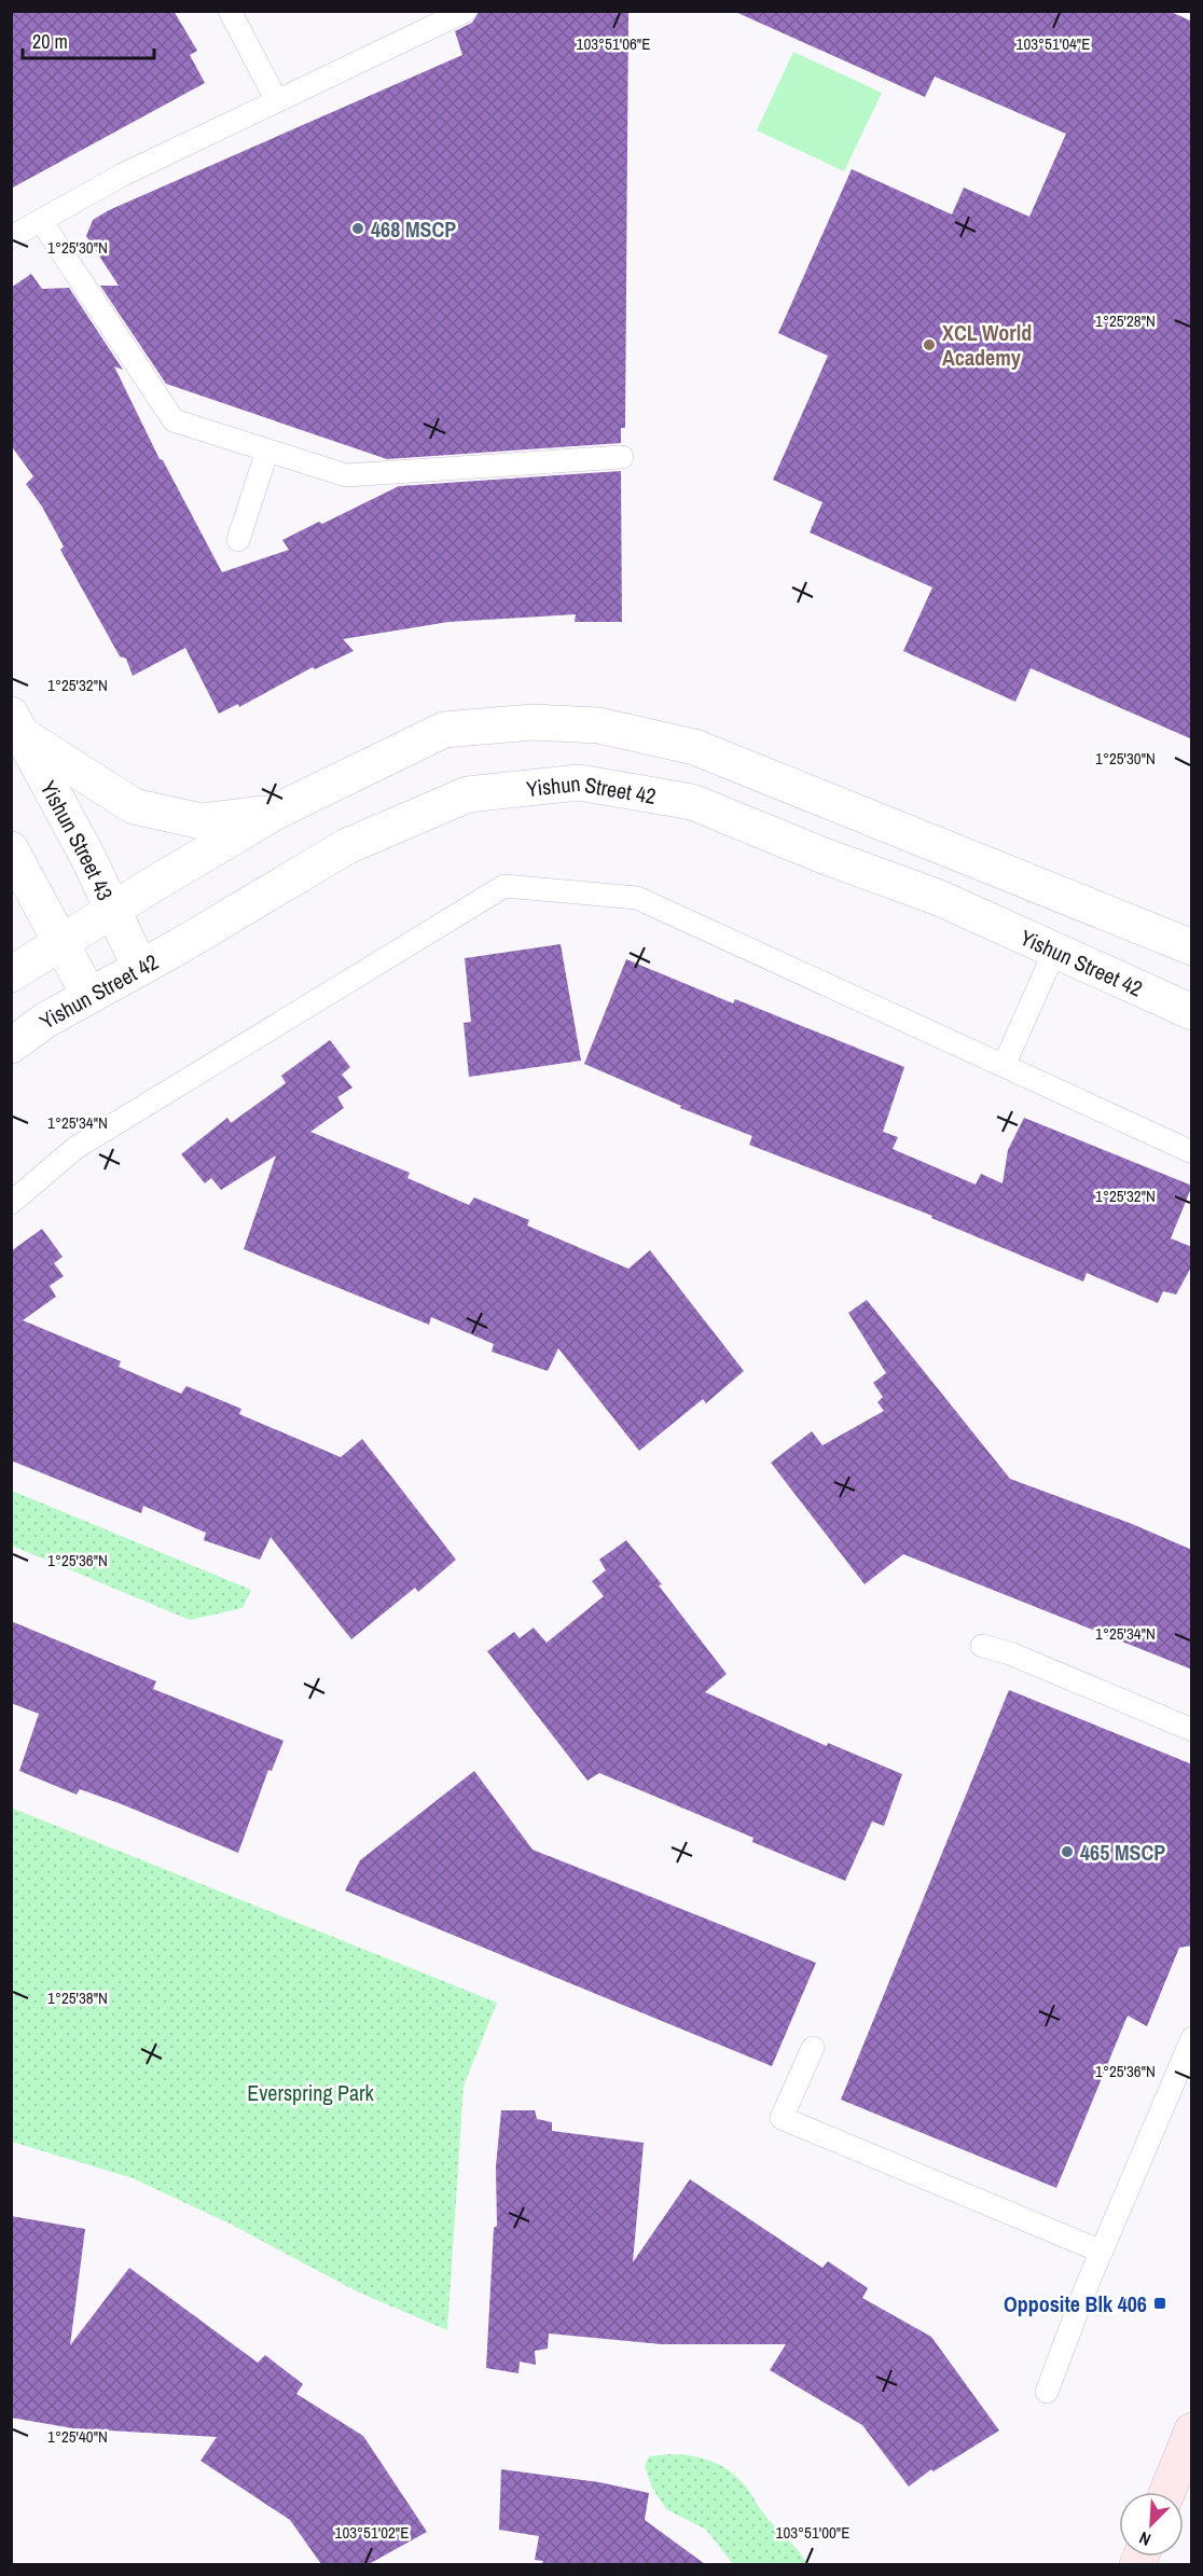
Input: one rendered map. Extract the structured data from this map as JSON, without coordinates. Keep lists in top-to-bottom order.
{
  "streets": {
    "street": ["Yishun Street 42", "Yishun Street 43"]
  },
  "crossings": [
    ["Yishun Street 42", "Yishun Street 43"]
  ],
  "parks": ["Everspring Park"],
  "places": {
    "other": ["468 MSCP", "XCL World Academy", "465 MSCP"],
    "transit": ["Opposite Blk 406"]
  },
  "scale_bar": "20 m",
  "north": "bottom left",
  "coordinates": [
    "103°51'06\"E",
    "103°51'04\"E",
    "1°25'30\"N",
    "1°25'28\"N",
    "1°25'32\"N",
    "1°25'34\"N",
    "1°25'36\"N",
    "1°25'38\"N",
    "1°25'40\"N",
    "103°51'02\"E",
    "103°51'00\"E"
  ]
}
